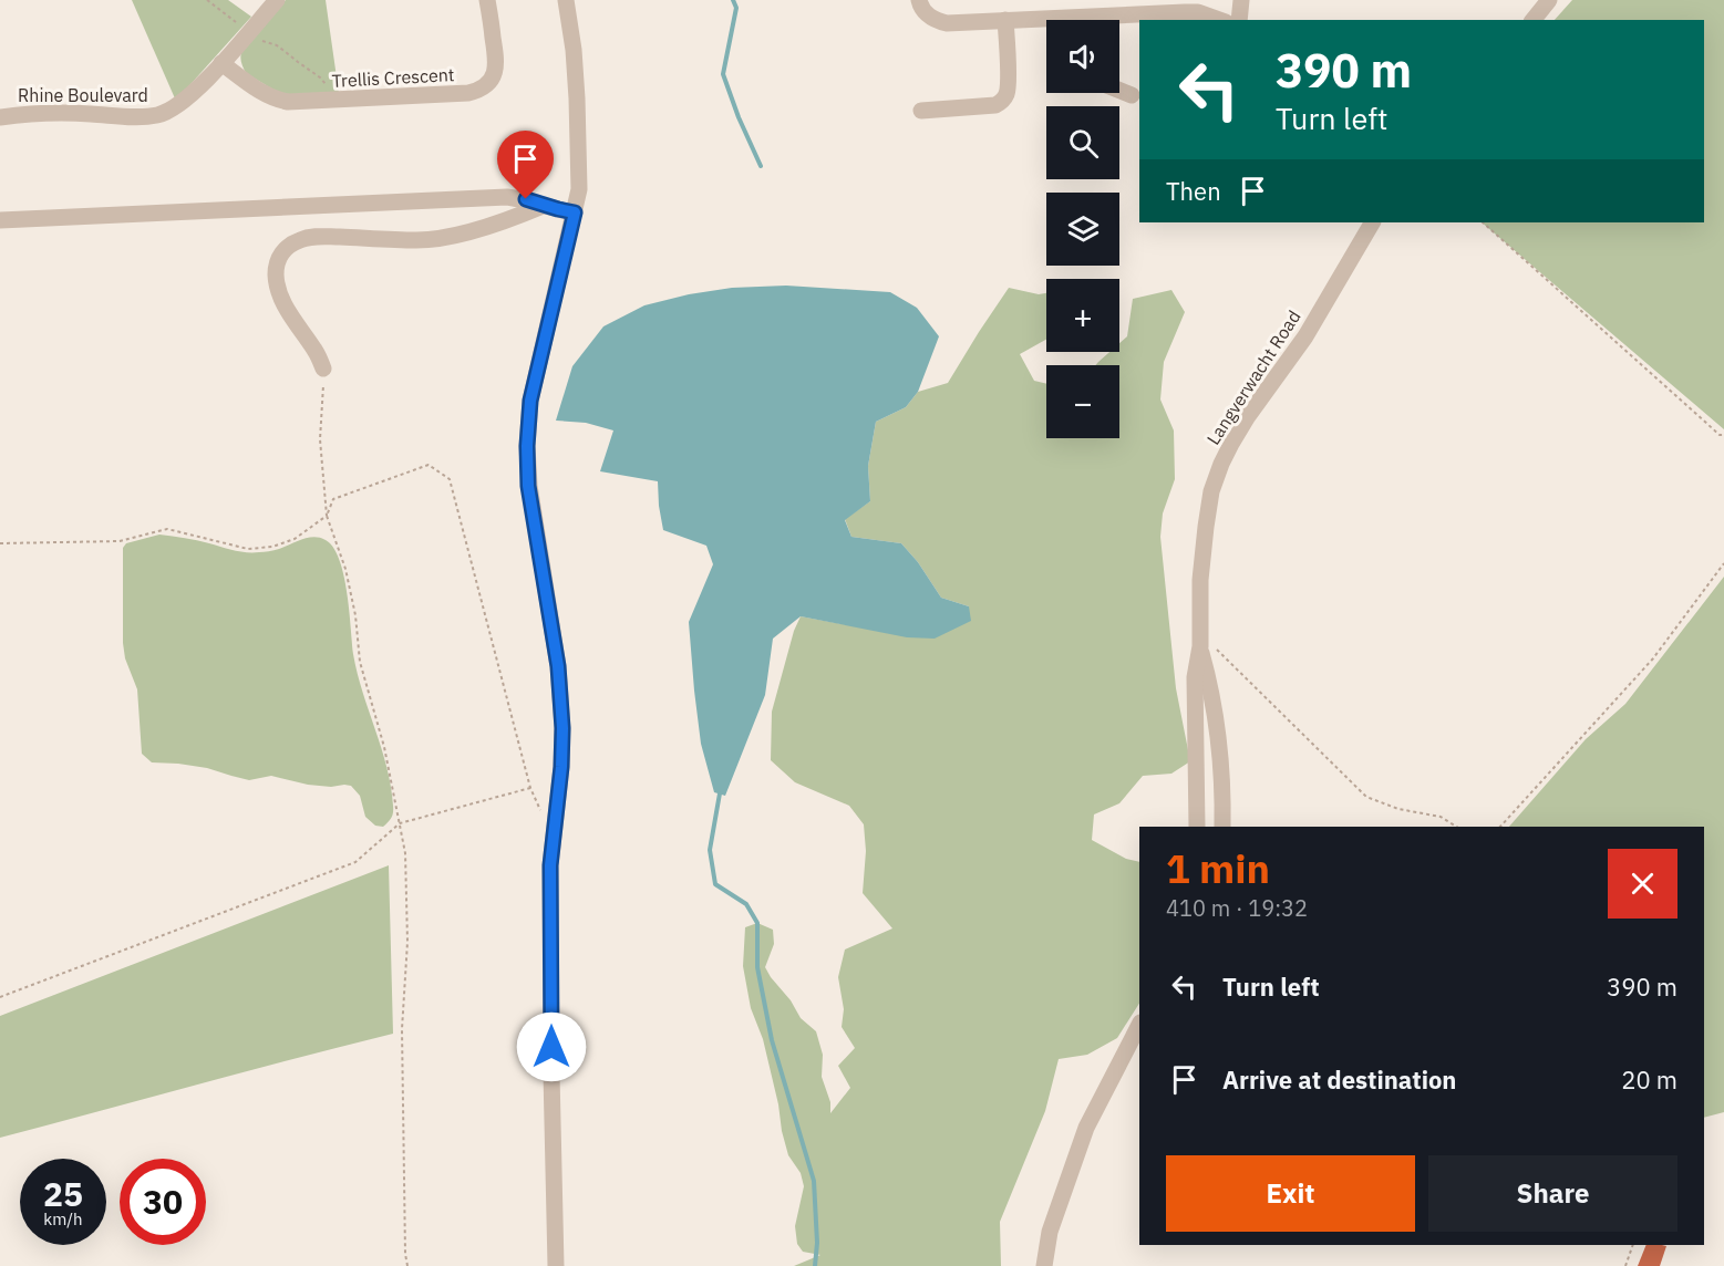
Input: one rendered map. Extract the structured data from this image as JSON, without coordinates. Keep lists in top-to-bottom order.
{
  "streets": {
    "street": ["Trellis Crescent", "Rhine Boulevard", "Langverwacht Road"]
  },
  "crossings": [
    ["Trellis Crescent", "Rhine Boulevard"]
  ],
  "page": {
    "map_buttons": ["+", "−"],
    "turn": ["390 m", "Turn left"],
    "then": "Then",
    "heading": ["1 min", "410 m · 19:32"],
    "list": [
      {
        "name": "Turn left",
        "value": "390 m"
      },
      {
        "name": "Arrive at destination",
        "value": "20 m"
      }
    ],
    "buttons": ["Exit", "Share"],
    "speed": "25 km/h",
    "limit": "30"
  }
}
